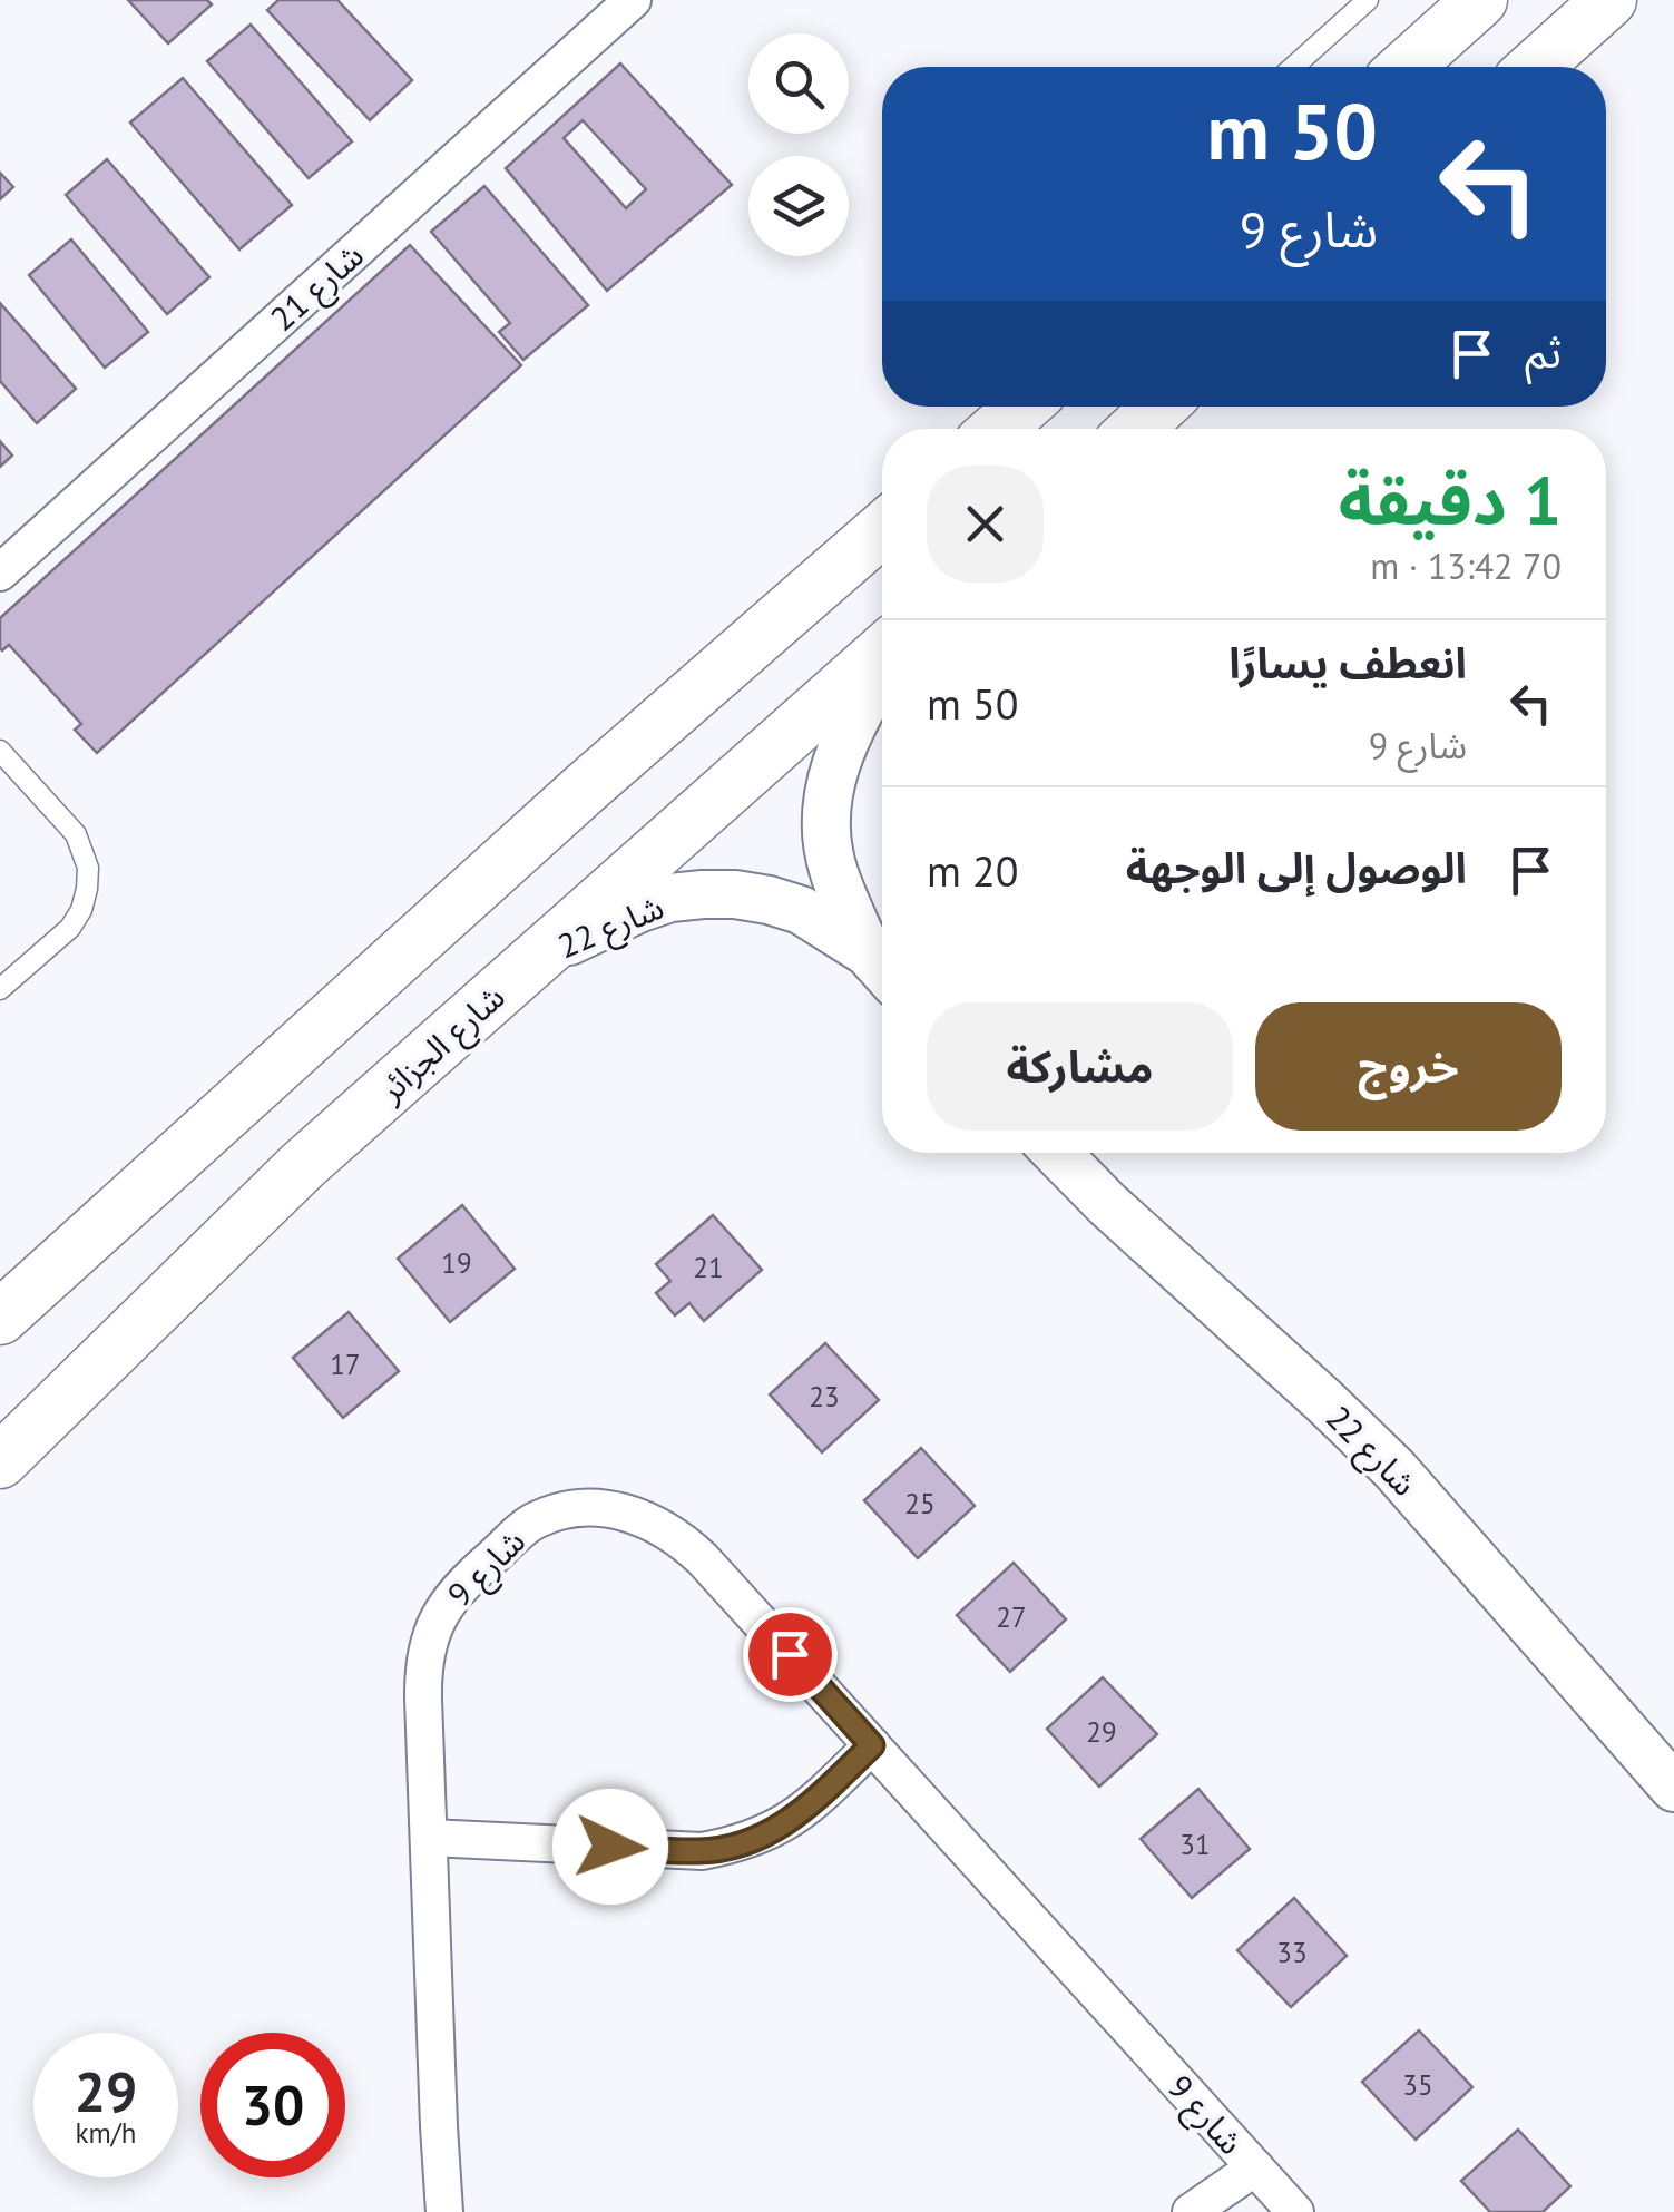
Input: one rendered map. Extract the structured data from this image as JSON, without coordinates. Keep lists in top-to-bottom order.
{
  "streets": {
    "main road": ["شارع الجزائر"],
    "street": ["شارع 21", "شارع 22", "شارع 9"]
  },
  "crossings": [
    ["شارع 22", "شارع الجزائر"]
  ],
  "house_numbers": [
    "19",
    "21",
    "17",
    "23",
    "25",
    "27",
    "29",
    "31",
    "33",
    "35"
  ],
  "page": {
    "turn": ["50 m", "شارع 9"],
    "then": "ثم",
    "heading": ["1 دقيقة", "70 m · 13:42"],
    "list": [
      {
        "name": "انعطف يسارًا",
        "note": "شارع 9",
        "value": "50 m"
      },
      {
        "name": "الوصول إلى الوجهة",
        "value": "20 m"
      }
    ],
    "buttons": ["خروج", "مشاركة"],
    "speed": "29 km/h",
    "limit": "30"
  }
}
